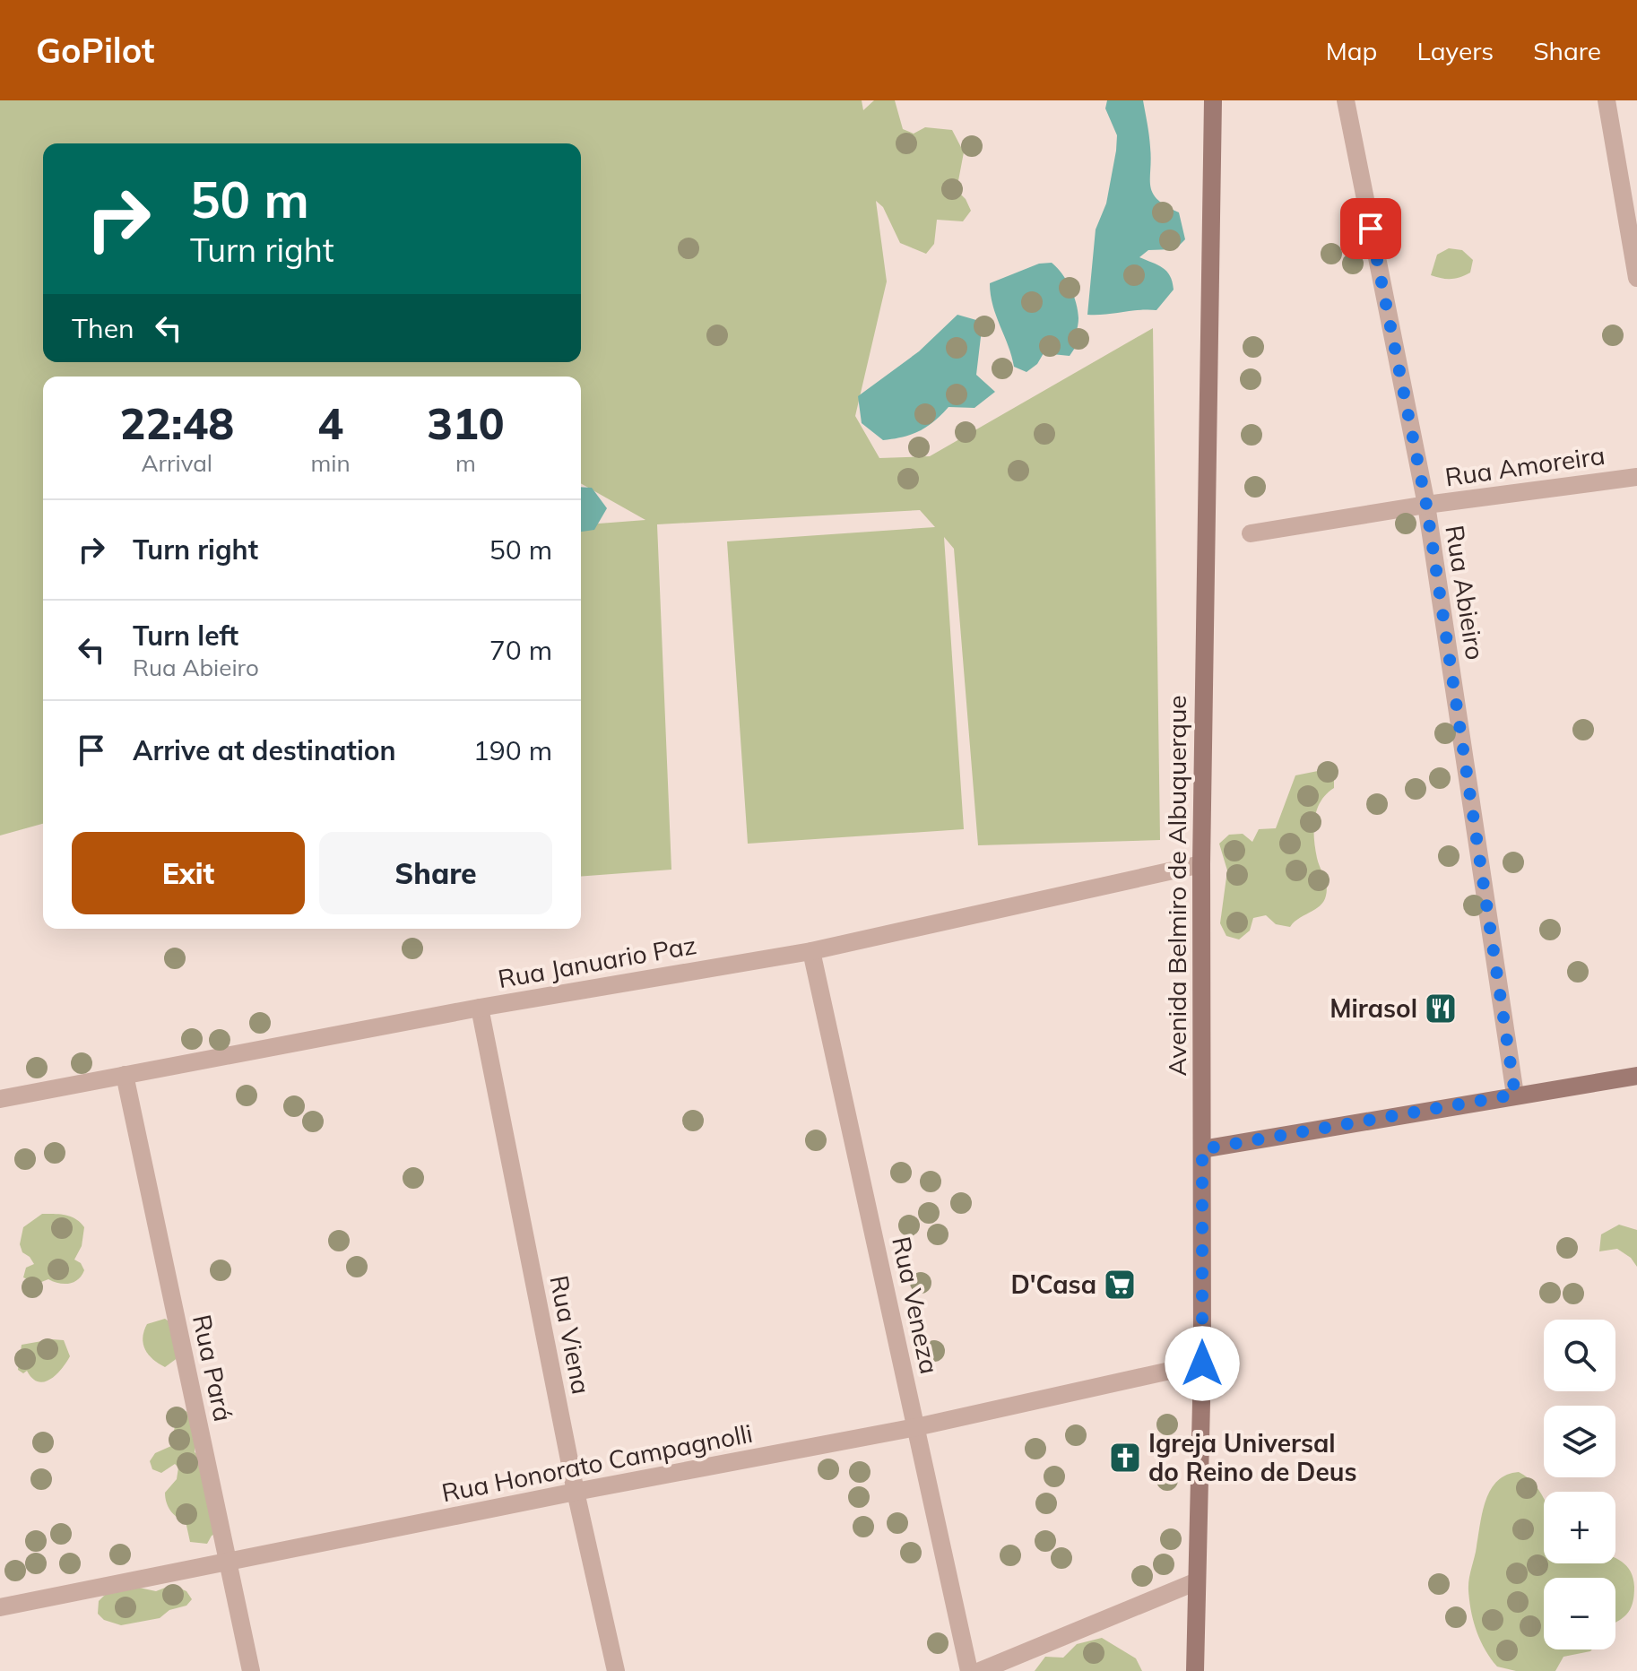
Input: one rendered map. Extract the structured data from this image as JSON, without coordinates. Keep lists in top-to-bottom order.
{
  "streets": {
    "main road": ["Avenida Belmiro de Albuquerque"],
    "street": [
      "Rua Amoreira",
      "Rua Abieiro",
      "Rua Januario Paz",
      "Rua Veneza",
      "Rua Viena",
      "Rua Pará",
      "Rua Honorato Campagnolli"
    ]
  },
  "crossings": [
    ["Rua Amoreira", "Rua Abieiro"],
    ["Avenida Belmiro de Albuquerque", "Rua Januario Paz"],
    ["Avenida Belmiro de Albuquerque", "Rua Honorato Campagnolli"],
    ["Rua Januario Paz", "Rua Veneza"],
    ["Rua Januario Paz", "Rua Viena"],
    ["Rua Januario Paz", "Rua Pará"],
    ["Rua Veneza", "Rua Honorato Campagnolli"],
    ["Rua Viena", "Rua Honorato Campagnolli"],
    ["Rua Pará", "Rua Honorato Campagnolli"]
  ],
  "places": {
    "restaurant": ["Mirasol"],
    "supermarket": ["D'Casa"],
    "church": ["Igreja Universal do Reino de Deus"]
  },
  "page": {
    "header": "GoPilot",
    "nav": ["Map", "Layers", "Share"],
    "turn": ["50 m", "Turn right"],
    "then": "Then",
    "eta": [
      "22:48",
      "Arrival",
      "4",
      "min",
      "310",
      "m"
    ],
    "list": [
      {
        "name": "Turn right",
        "value": "50 m"
      },
      {
        "name": "Turn left",
        "note": "Rua Abieiro",
        "value": "70 m"
      },
      {
        "name": "Arrive at destination",
        "value": "190 m"
      }
    ],
    "buttons": ["Exit", "Share"],
    "map_buttons": ["+", "−"]
  }
}
